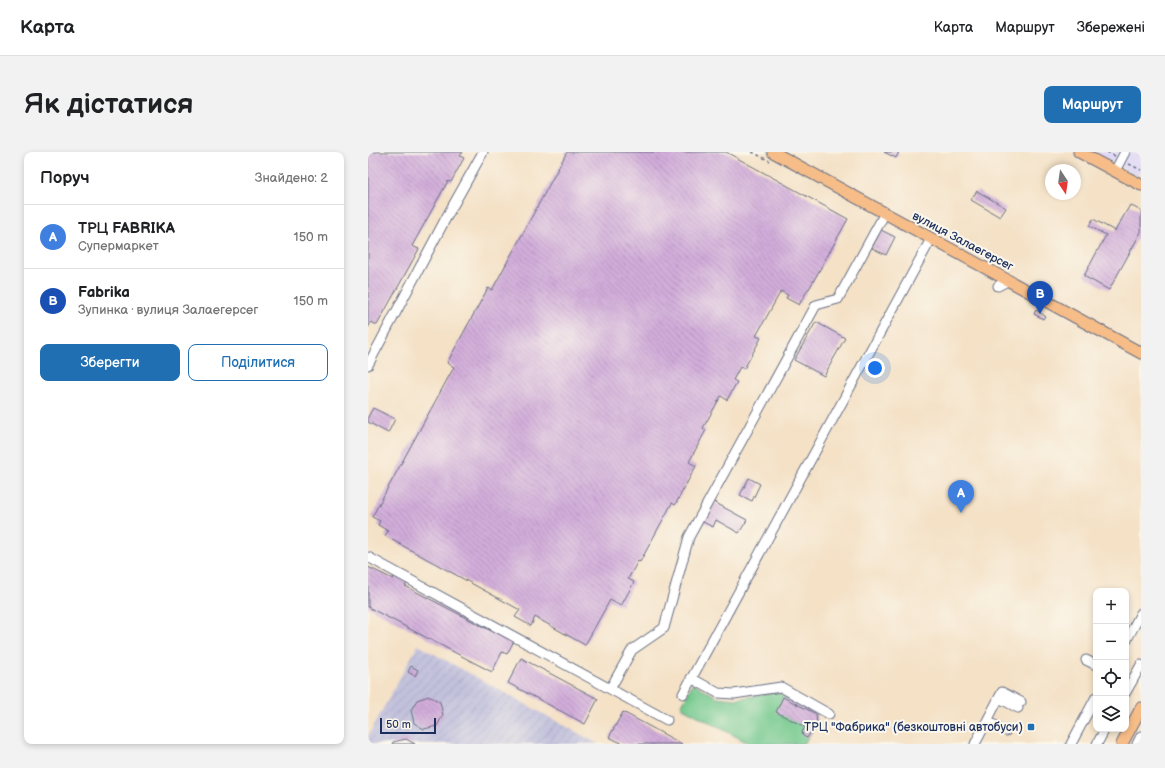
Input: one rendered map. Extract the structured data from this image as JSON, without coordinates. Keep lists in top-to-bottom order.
{
  "streets": {
    "main road": ["вулиця Залаегерсег"]
  },
  "places": {
    "transit": ["ТРЦ \"Фабрика\" (безкоштовні автобуси)"]
  },
  "scale_bar": "50 m",
  "north": "bottom",
  "page": {
    "header": "Карта",
    "nav": ["Карта", "Маршрут", "Збережені"],
    "buttons": [
      "Маршрут",
      ["Зберегти", "Поділитися"]
    ],
    "title": "Як дістатися",
    "heading": ["Поруч", "Знайдено: 2"],
    "list": [
      {
        "mark": "A",
        "name": "ТРЦ FABRIKA",
        "note": "Супермаркет",
        "value": "150 m"
      },
      {
        "mark": "B",
        "name": "Fabrika",
        "note": "Зупинка · вулиця Залаегерсег",
        "value": "150 m"
      }
    ],
    "pins": ["B", "A"],
    "map_buttons": ["+", "−"],
    "scale": "50 m"
  }
}
